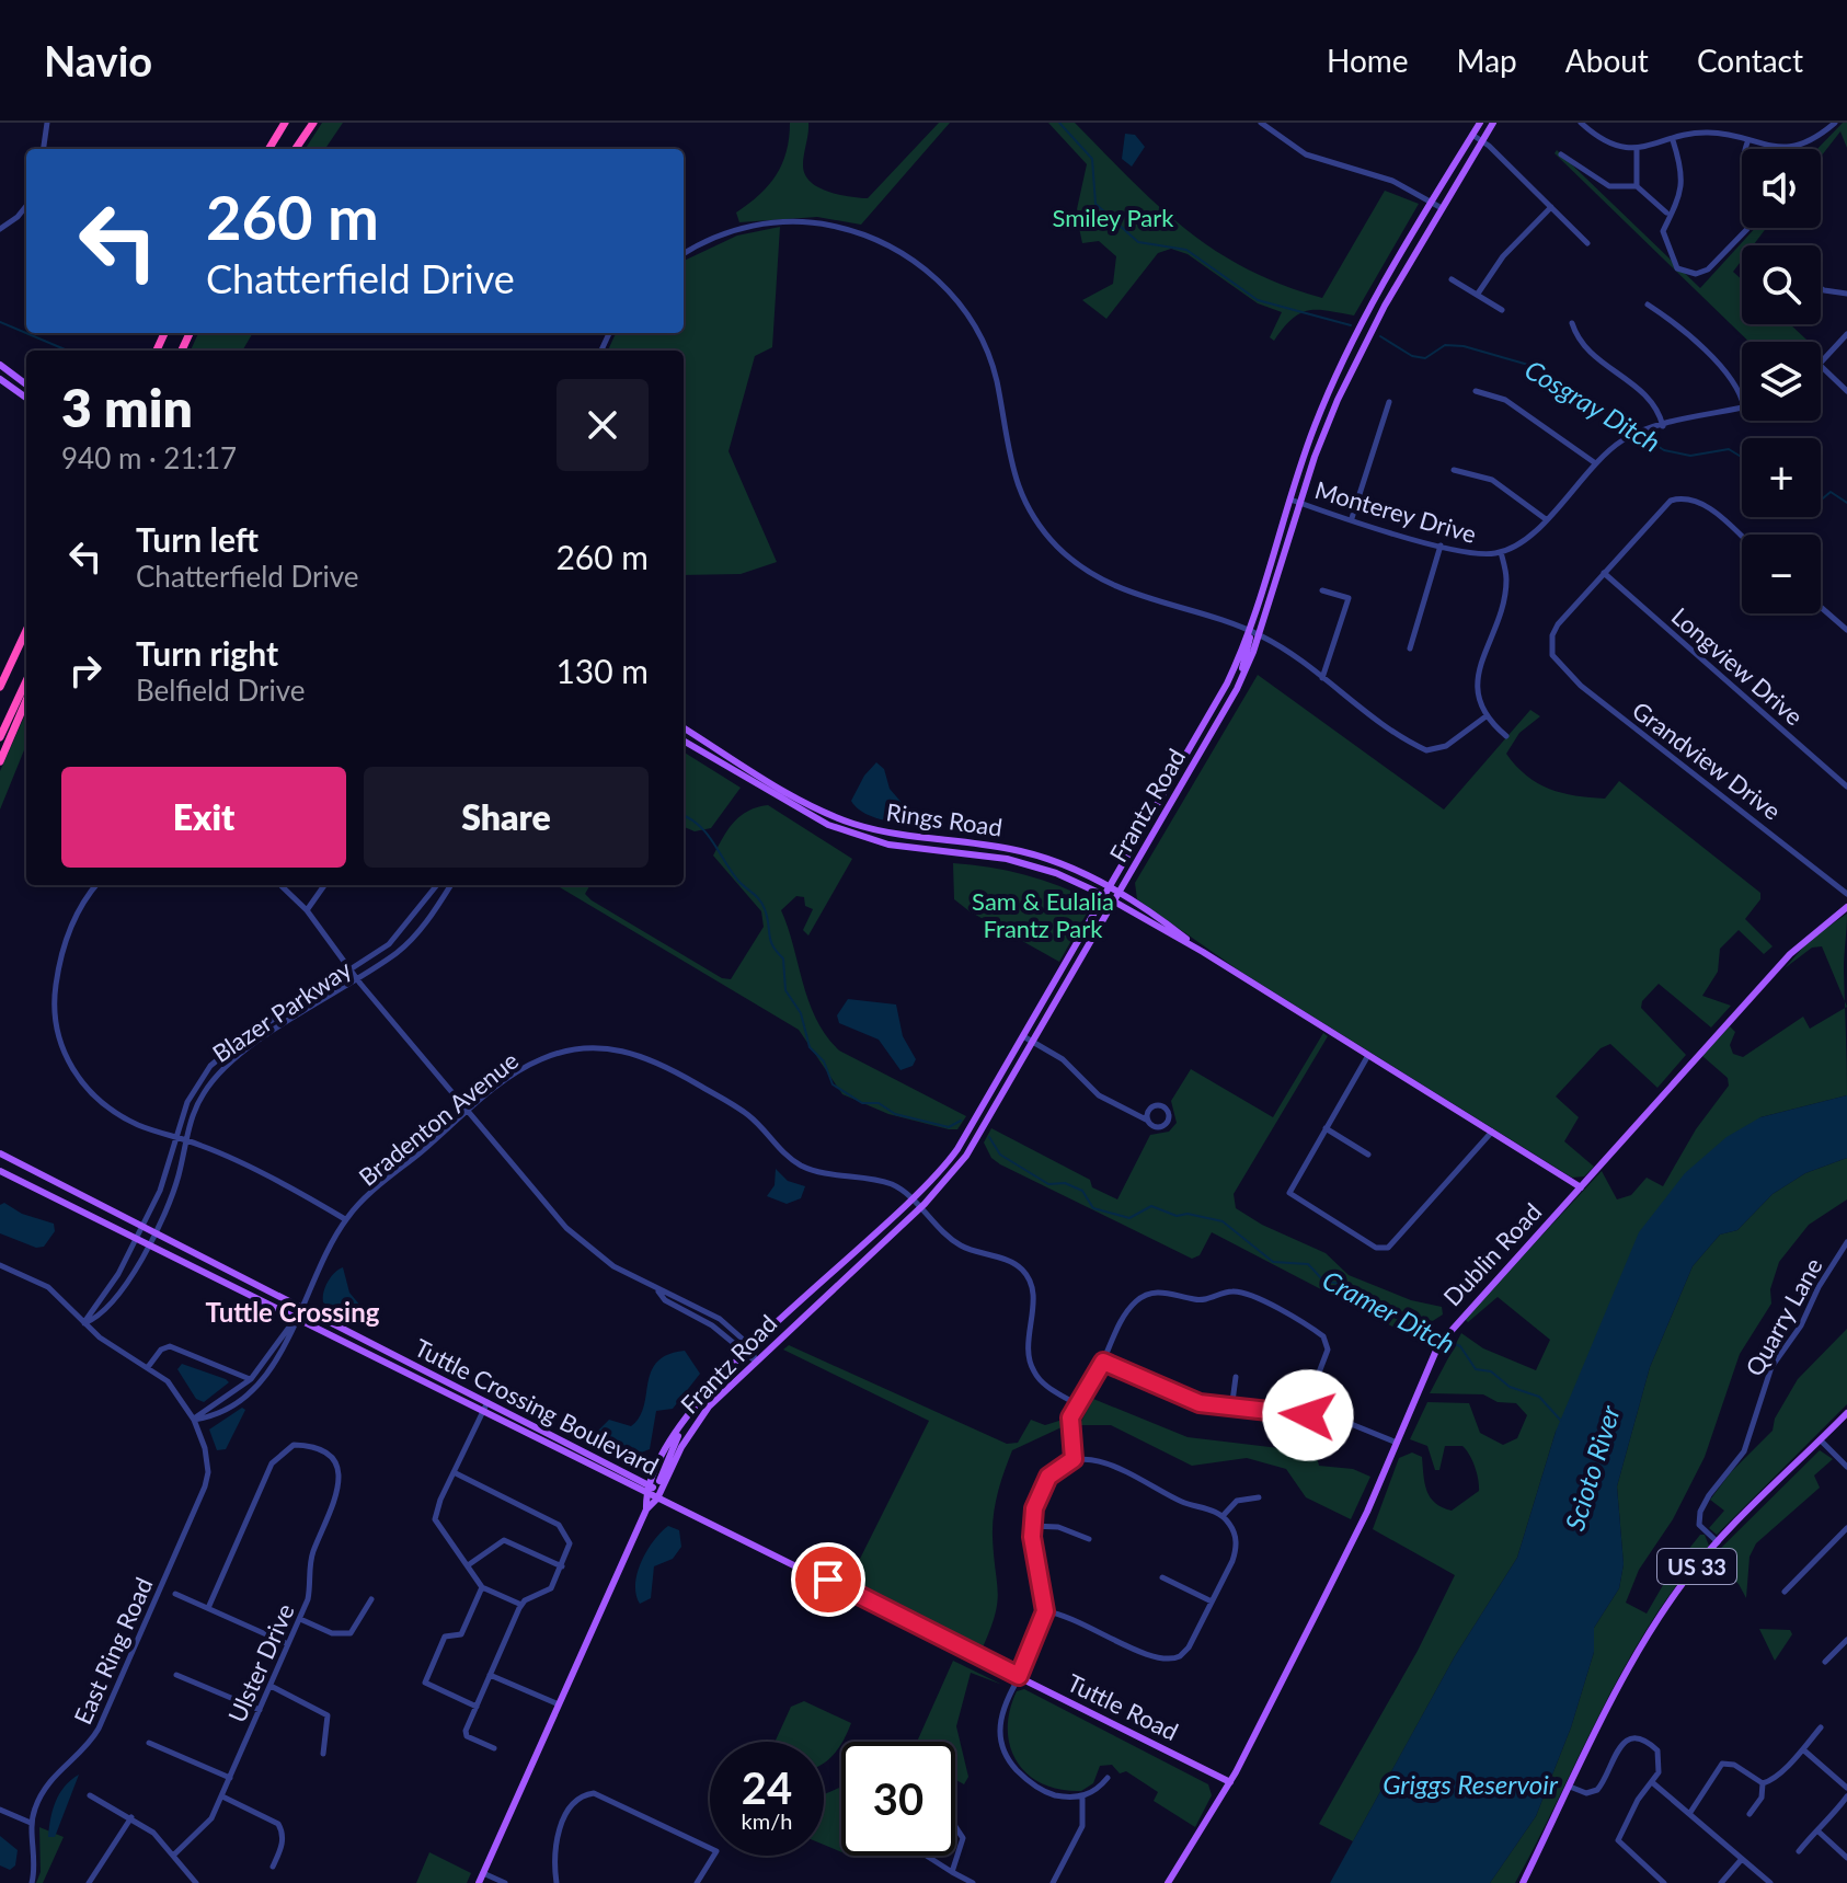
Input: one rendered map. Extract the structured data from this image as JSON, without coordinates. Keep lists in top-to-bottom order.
{
  "streets": {
    "main road": [
      "Frantz Road",
      "Rings Road",
      "Dublin Road",
      "Tuttle Crossing Boulevard",
      "US 33",
      "Tuttle Road"
    ],
    "street": [
      "Monterey Drive",
      "Longview Drive",
      "Grandview Drive",
      "Blazer Parkway",
      "Bradenton Avenue",
      "Quarry Lane",
      "East Ring Road",
      "Ulster Drive"
    ]
  },
  "crossings": [
    ["Monterey Drive", "Frantz Road"],
    ["Longview Drive", "Grandview Drive"],
    ["Frantz Road", "Rings Road"],
    ["Frantz Road", "Bradenton Avenue"],
    ["Frantz Road", "Tuttle Crossing Boulevard"],
    ["Rings Road", "Dublin Road"],
    ["Blazer Parkway", "Tuttle Crossing Boulevard"],
    ["Bradenton Avenue", "Tuttle Crossing Boulevard"],
    ["Bradenton Avenue", "East Ring Road"],
    ["Dublin Road", "Tuttle Road"],
    ["Quarry Lane", "US 33"],
    ["Tuttle Crossing Boulevard", "Tuttle Road"]
  ],
  "districts": ["Tuttle Crossing"],
  "water": [
    "Cosgray Ditch",
    "Cramer Ditch",
    "Scioto River",
    "Griggs Reservoir"
  ],
  "parks": ["Smiley Park", "Sam & Eulalia Frantz Park"],
  "page": {
    "header": "Navio",
    "nav": [
      "Home",
      "Map",
      "About",
      "Contact"
    ],
    "map_buttons": ["+", "−"],
    "turn": ["260 m", "Chatterfield Drive"],
    "heading": ["3 min", "940 m · 21:17"],
    "list": [
      {
        "name": "Turn left",
        "note": "Chatterfield Drive",
        "value": "260 m"
      },
      {
        "name": "Turn right",
        "note": "Belfield Drive",
        "value": "130 m"
      }
    ],
    "buttons": ["Exit", "Share"],
    "speed": "24 km/h",
    "limit": "30"
  }
}
